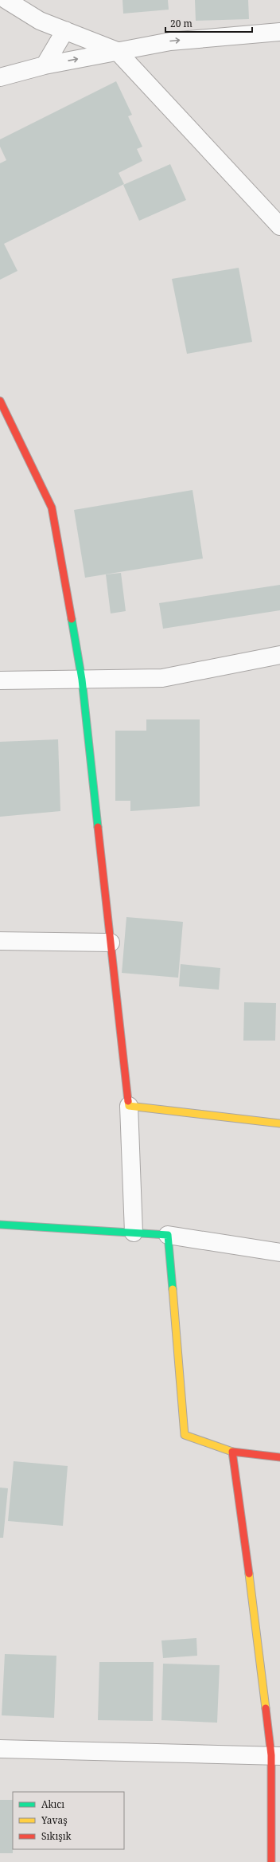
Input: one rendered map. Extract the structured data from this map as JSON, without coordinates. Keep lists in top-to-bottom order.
{
  "legend": ["Akıcı", "Yavaş", "Sıkışık"],
  "scale_bar": "20 m"
}
